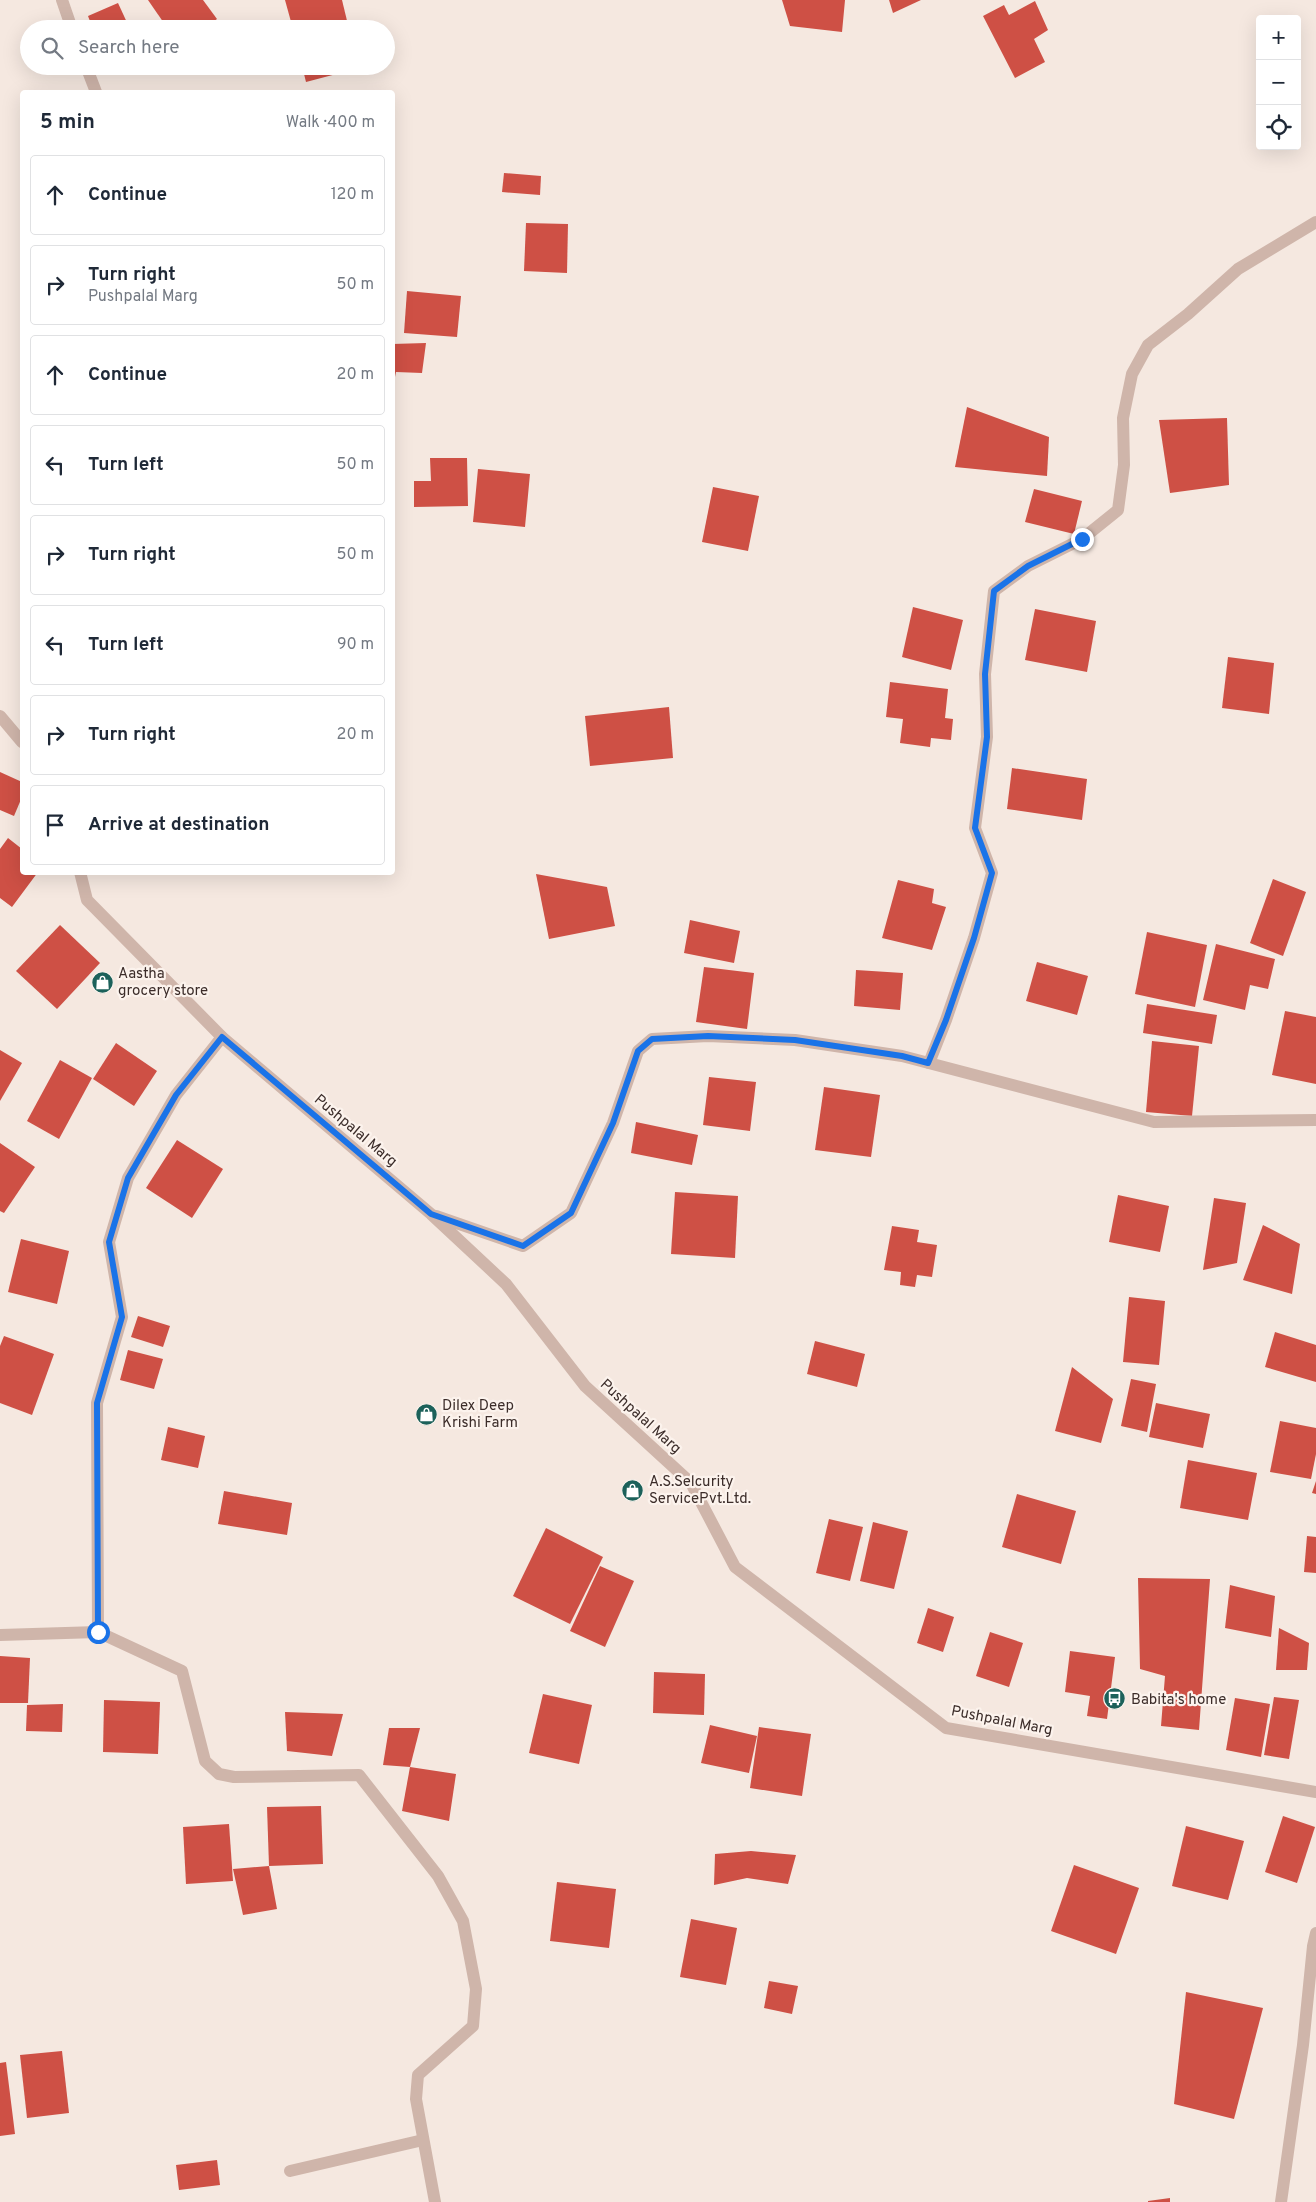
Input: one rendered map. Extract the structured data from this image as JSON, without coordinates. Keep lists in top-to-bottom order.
{
  "streets": {
    "street": ["Pushpalal Marg"]
  },
  "places": {
    "shop": ["Aastha grocery store", "Dilex Deep Krishi Farm", "A.S.Selcurity ServicePvt.Ltd."],
    "bus stop": ["Babita's home"]
  },
  "page": {
    "map_buttons": ["+", "−"],
    "search": "Search here",
    "heading": ["5 min", "Walk · 400 m"],
    "list": [
      ["Continue", "120 m"],
      ["Turn right", "Pushpalal Marg", "50 m"],
      ["Continue", "20 m"],
      ["Turn left", "50 m"],
      ["Turn right", "50 m"],
      ["Turn left", "90 m"],
      ["Turn right", "20 m"],
      "Arrive at destination"
    ]
  }
}
